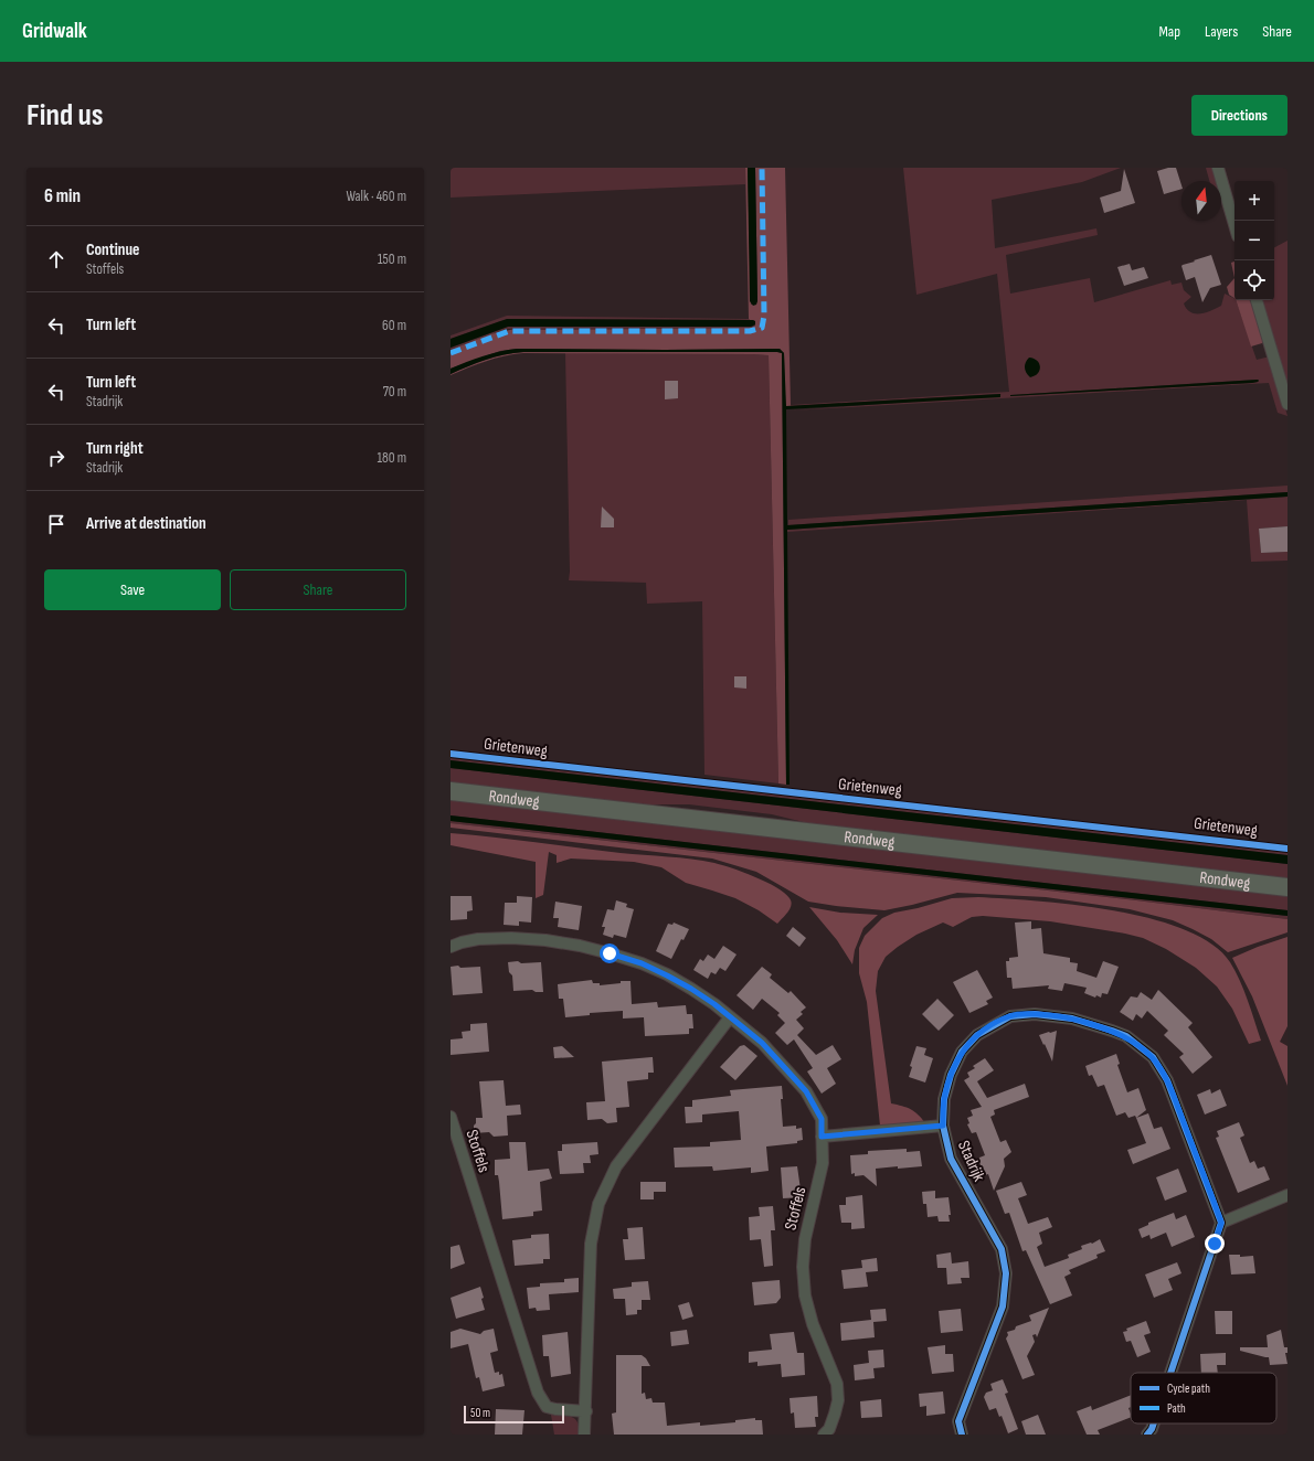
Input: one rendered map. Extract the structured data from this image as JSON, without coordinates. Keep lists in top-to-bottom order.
{
  "streets": {
    "main road": ["Rondweg"],
    "street": ["Stoffels", "Stadrijk"],
    "cycle path": ["Grietenweg"]
  },
  "legend": ["Cycle path", "Path"],
  "scale_bar": "50 m",
  "north": "top",
  "page": {
    "header": "Gridwalk",
    "nav": ["Map", "Layers", "Share"],
    "buttons": [
      "Directions",
      ["Save", "Share"]
    ],
    "title": "Find us",
    "heading": ["6 min", "Walk · 460 m"],
    "map_buttons": ["+", "−"],
    "list": [
      ["Continue", "Stoffels", "150 m"],
      ["Turn left", "60 m"],
      ["Turn left", "Stadrijk", "70 m"],
      ["Turn right", "Stadrijk", "180 m"],
      "Arrive at destination"
    ],
    "scale": "50 m"
  }
}
